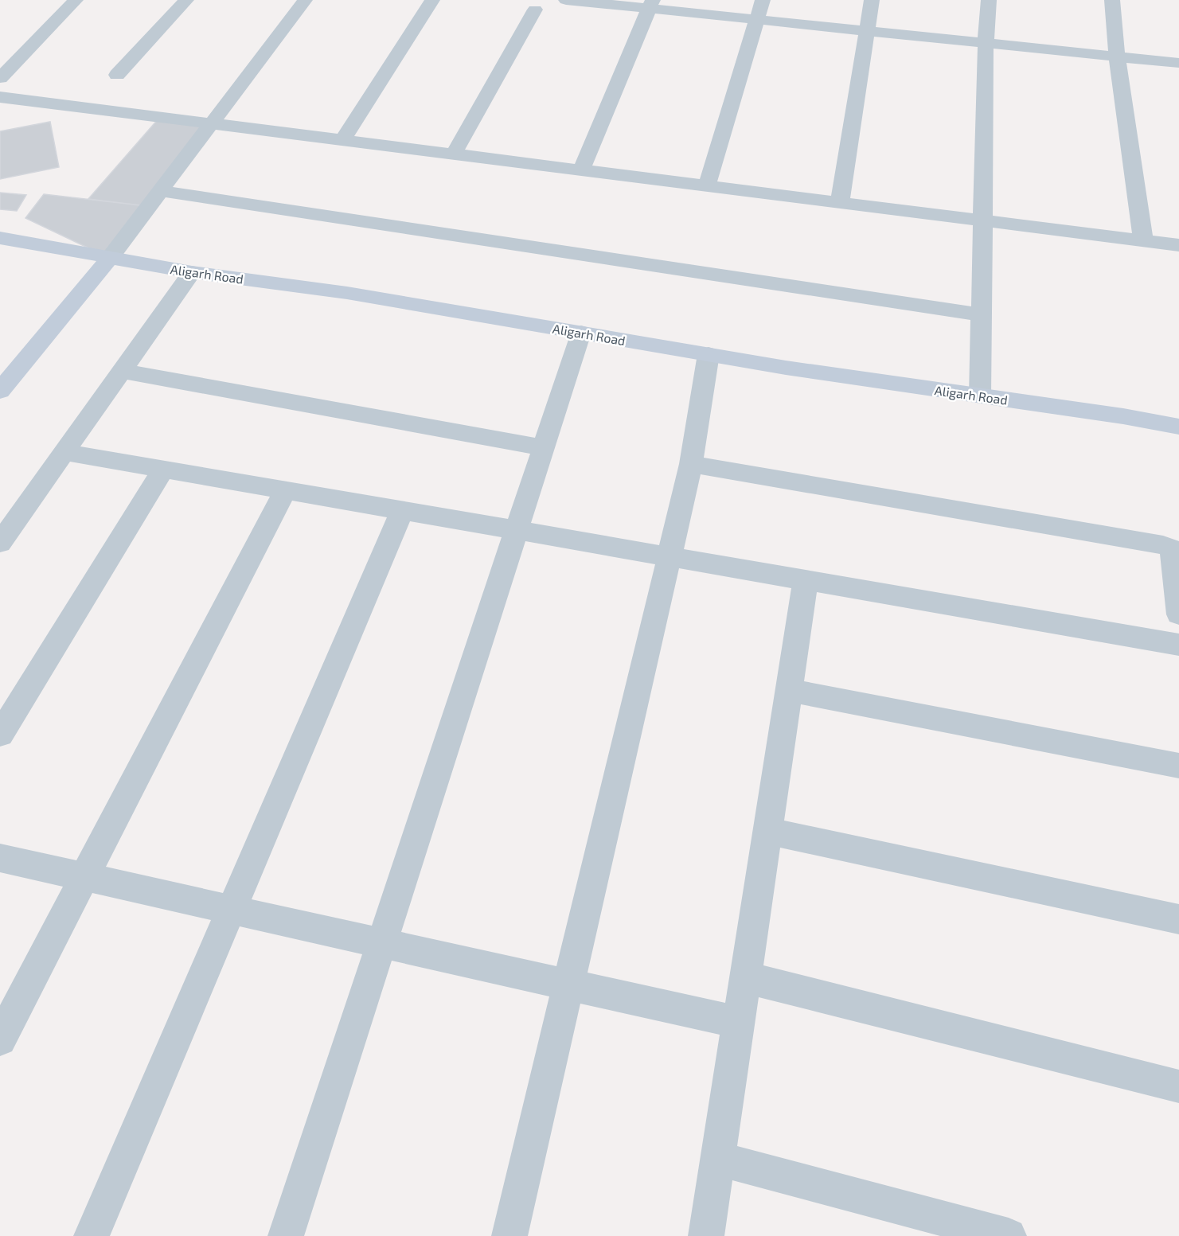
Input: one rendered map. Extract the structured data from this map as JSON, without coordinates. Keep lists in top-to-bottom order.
{
  "streets": {
    "main road": ["Aligarh Road"]
  }
}
